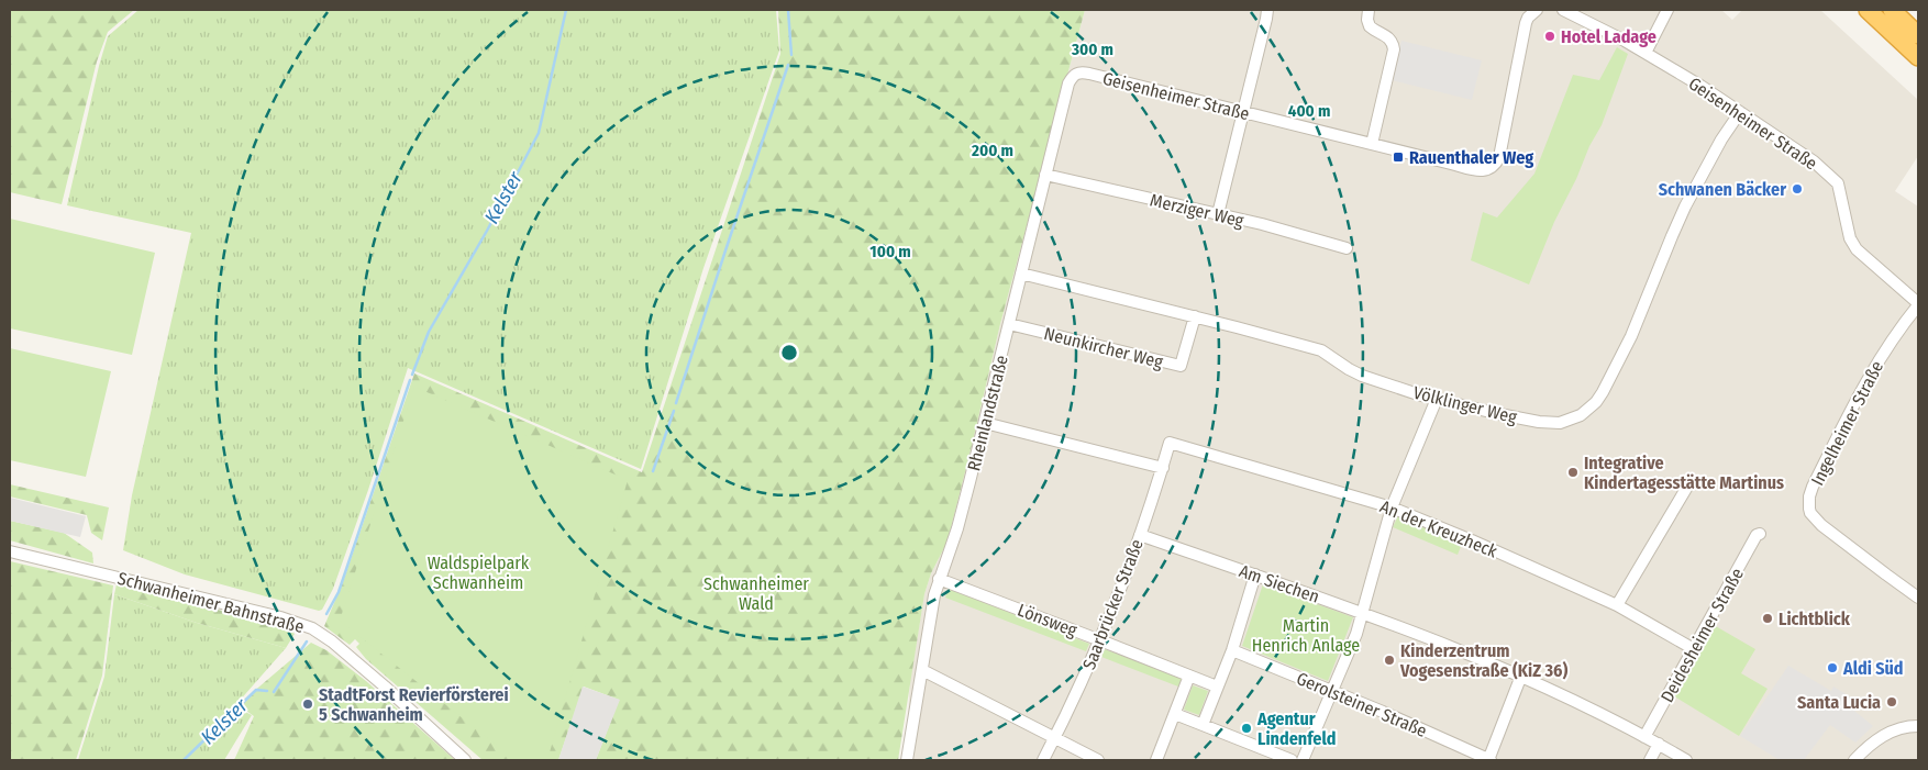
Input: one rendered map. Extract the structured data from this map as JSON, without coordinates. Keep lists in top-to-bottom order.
{
  "streets": {
    "street": [
      "Geisenheimer Straße",
      "Merziger Weg",
      "Neunkircher Weg",
      "Völklinger Weg",
      "Rheinlandstraße",
      "Ingelheimer Straße",
      "An der Kreuzheck",
      "Am Siechen",
      "Schwanheimer Bahnstraße",
      "Saarbrücker Straße",
      "Lönsweg",
      "Deidesheimer Straße",
      "Gerolsteiner Straße"
    ]
  },
  "crossings": [
    ["Geisenheimer Straße", "Völklinger Weg"],
    ["Geisenheimer Straße", "Rheinlandstraße"],
    ["Geisenheimer Straße", "Ingelheimer Straße"],
    ["Merziger Weg", "Rheinlandstraße"],
    ["Neunkircher Weg", "Völklinger Weg"],
    ["Neunkircher Weg", "Rheinlandstraße"],
    ["Völklinger Weg", "Rheinlandstraße"],
    ["Rheinlandstraße", "Lönsweg"],
    ["An der Kreuzheck", "Saarbrücker Straße"],
    ["An der Kreuzheck", "Deidesheimer Straße"],
    ["Am Siechen", "Saarbrücker Straße"],
    ["Am Siechen", "Deidesheimer Straße"],
    ["Saarbrücker Straße", "Lönsweg"]
  ],
  "water": ["Kelster"],
  "parks": ["Waldspielpark Schwanheim", "Schwanheimer Wald", "Martin Henrich Anlage"],
  "places": {
    "other": [
      "Hotel Ladage",
      "Schwanen Bäcker",
      "Integrative Kindertagesstätte Martinus",
      "Lichtblick",
      "Kinderzentrum Vogesenstraße (KiZ 36)",
      "Aldi Süd",
      "Santa Lucia",
      "StadtForst Revierförsterei 5 Schwanheim",
      "Agentur Lindenfeld"
    ],
    "transit": ["Rauenthaler Weg"]
  },
  "rings": [
    "300 m",
    "400 m",
    "200 m",
    "100 m"
  ]
}
